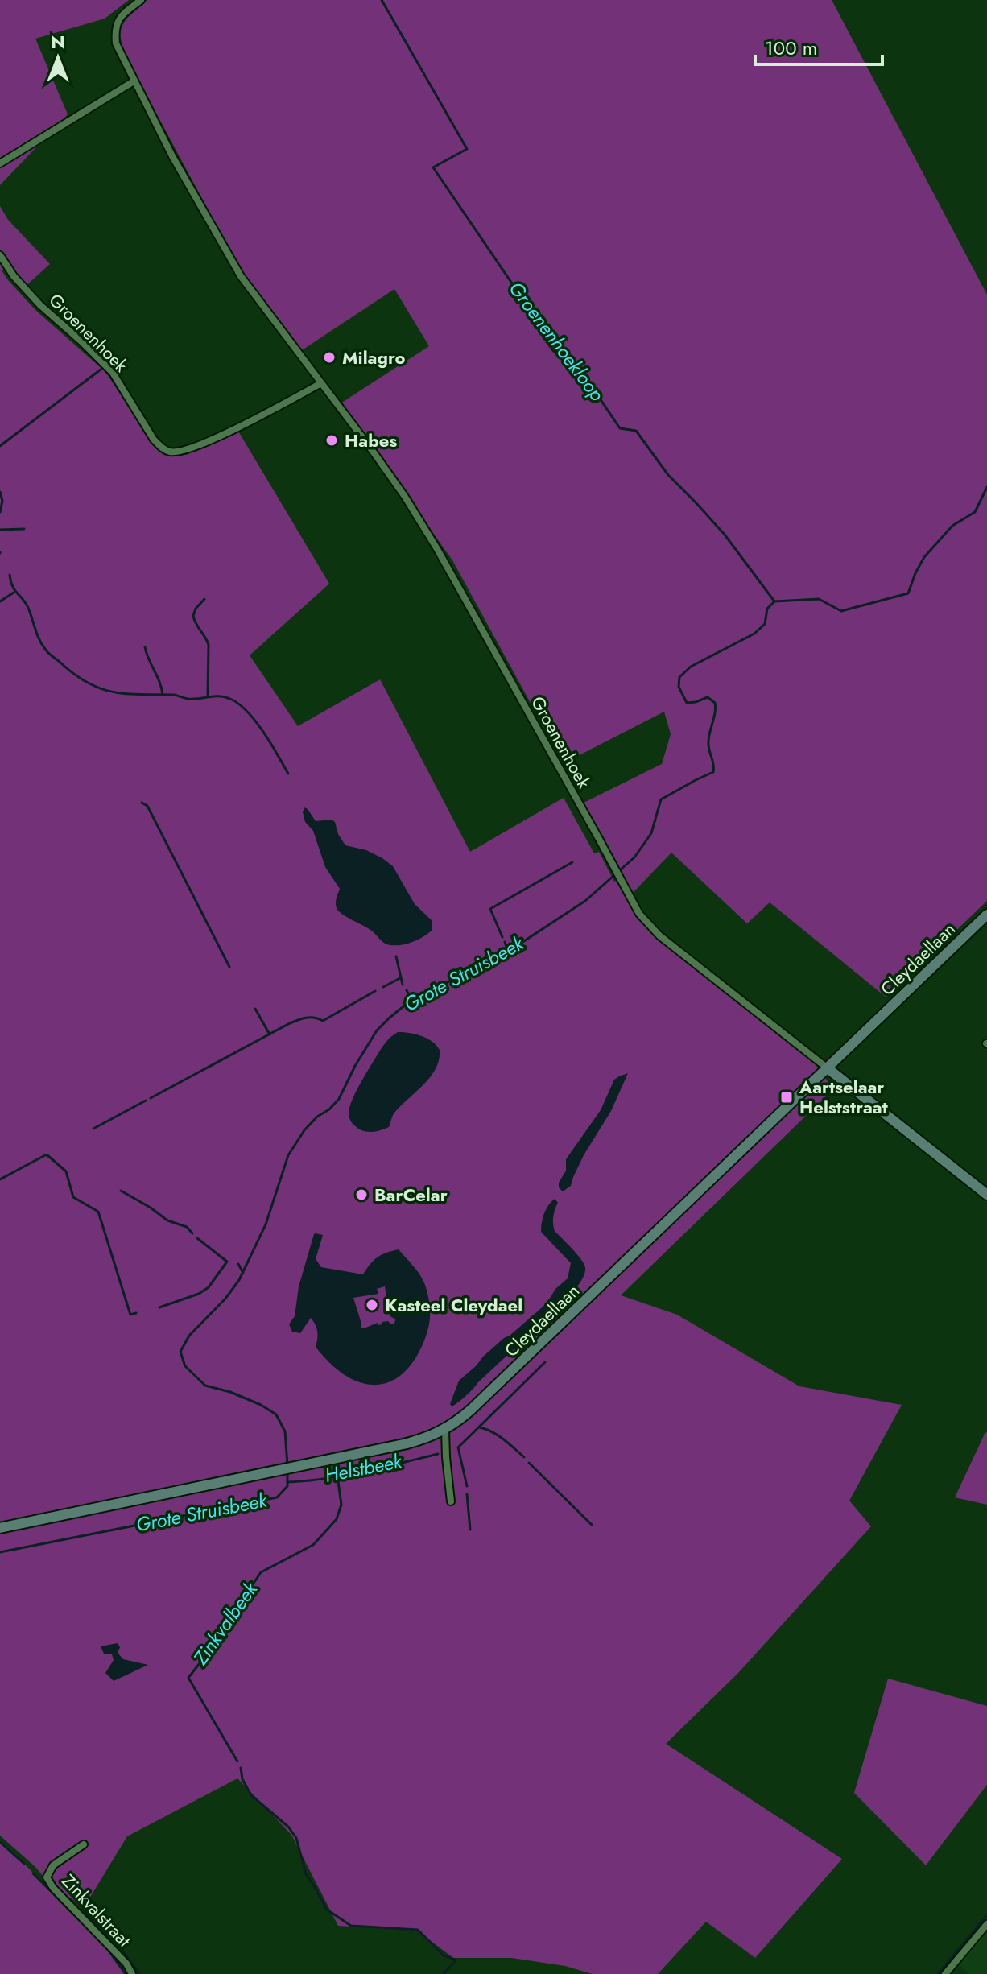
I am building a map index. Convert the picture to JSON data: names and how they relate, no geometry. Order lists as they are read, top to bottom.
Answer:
{
  "streets": {
    "street": ["Groenenhoek", "Cleydaellaan", "Zinkvalstraat"]
  },
  "crossings": [
    ["Groenenhoek", "Cleydaellaan"]
  ],
  "water": [
    "Groenenhoekloop",
    "Grote Struisbeek",
    "Helstbeek",
    "Zinkvalbeek"
  ],
  "places": {
    "other": [
      "Milagro",
      "Habes",
      "BarCelar",
      "Kasteel Cleydael"
    ],
    "transit": ["Aartselaar Helststraat"]
  },
  "scale_bar": "100 m",
  "north": "top"
}
